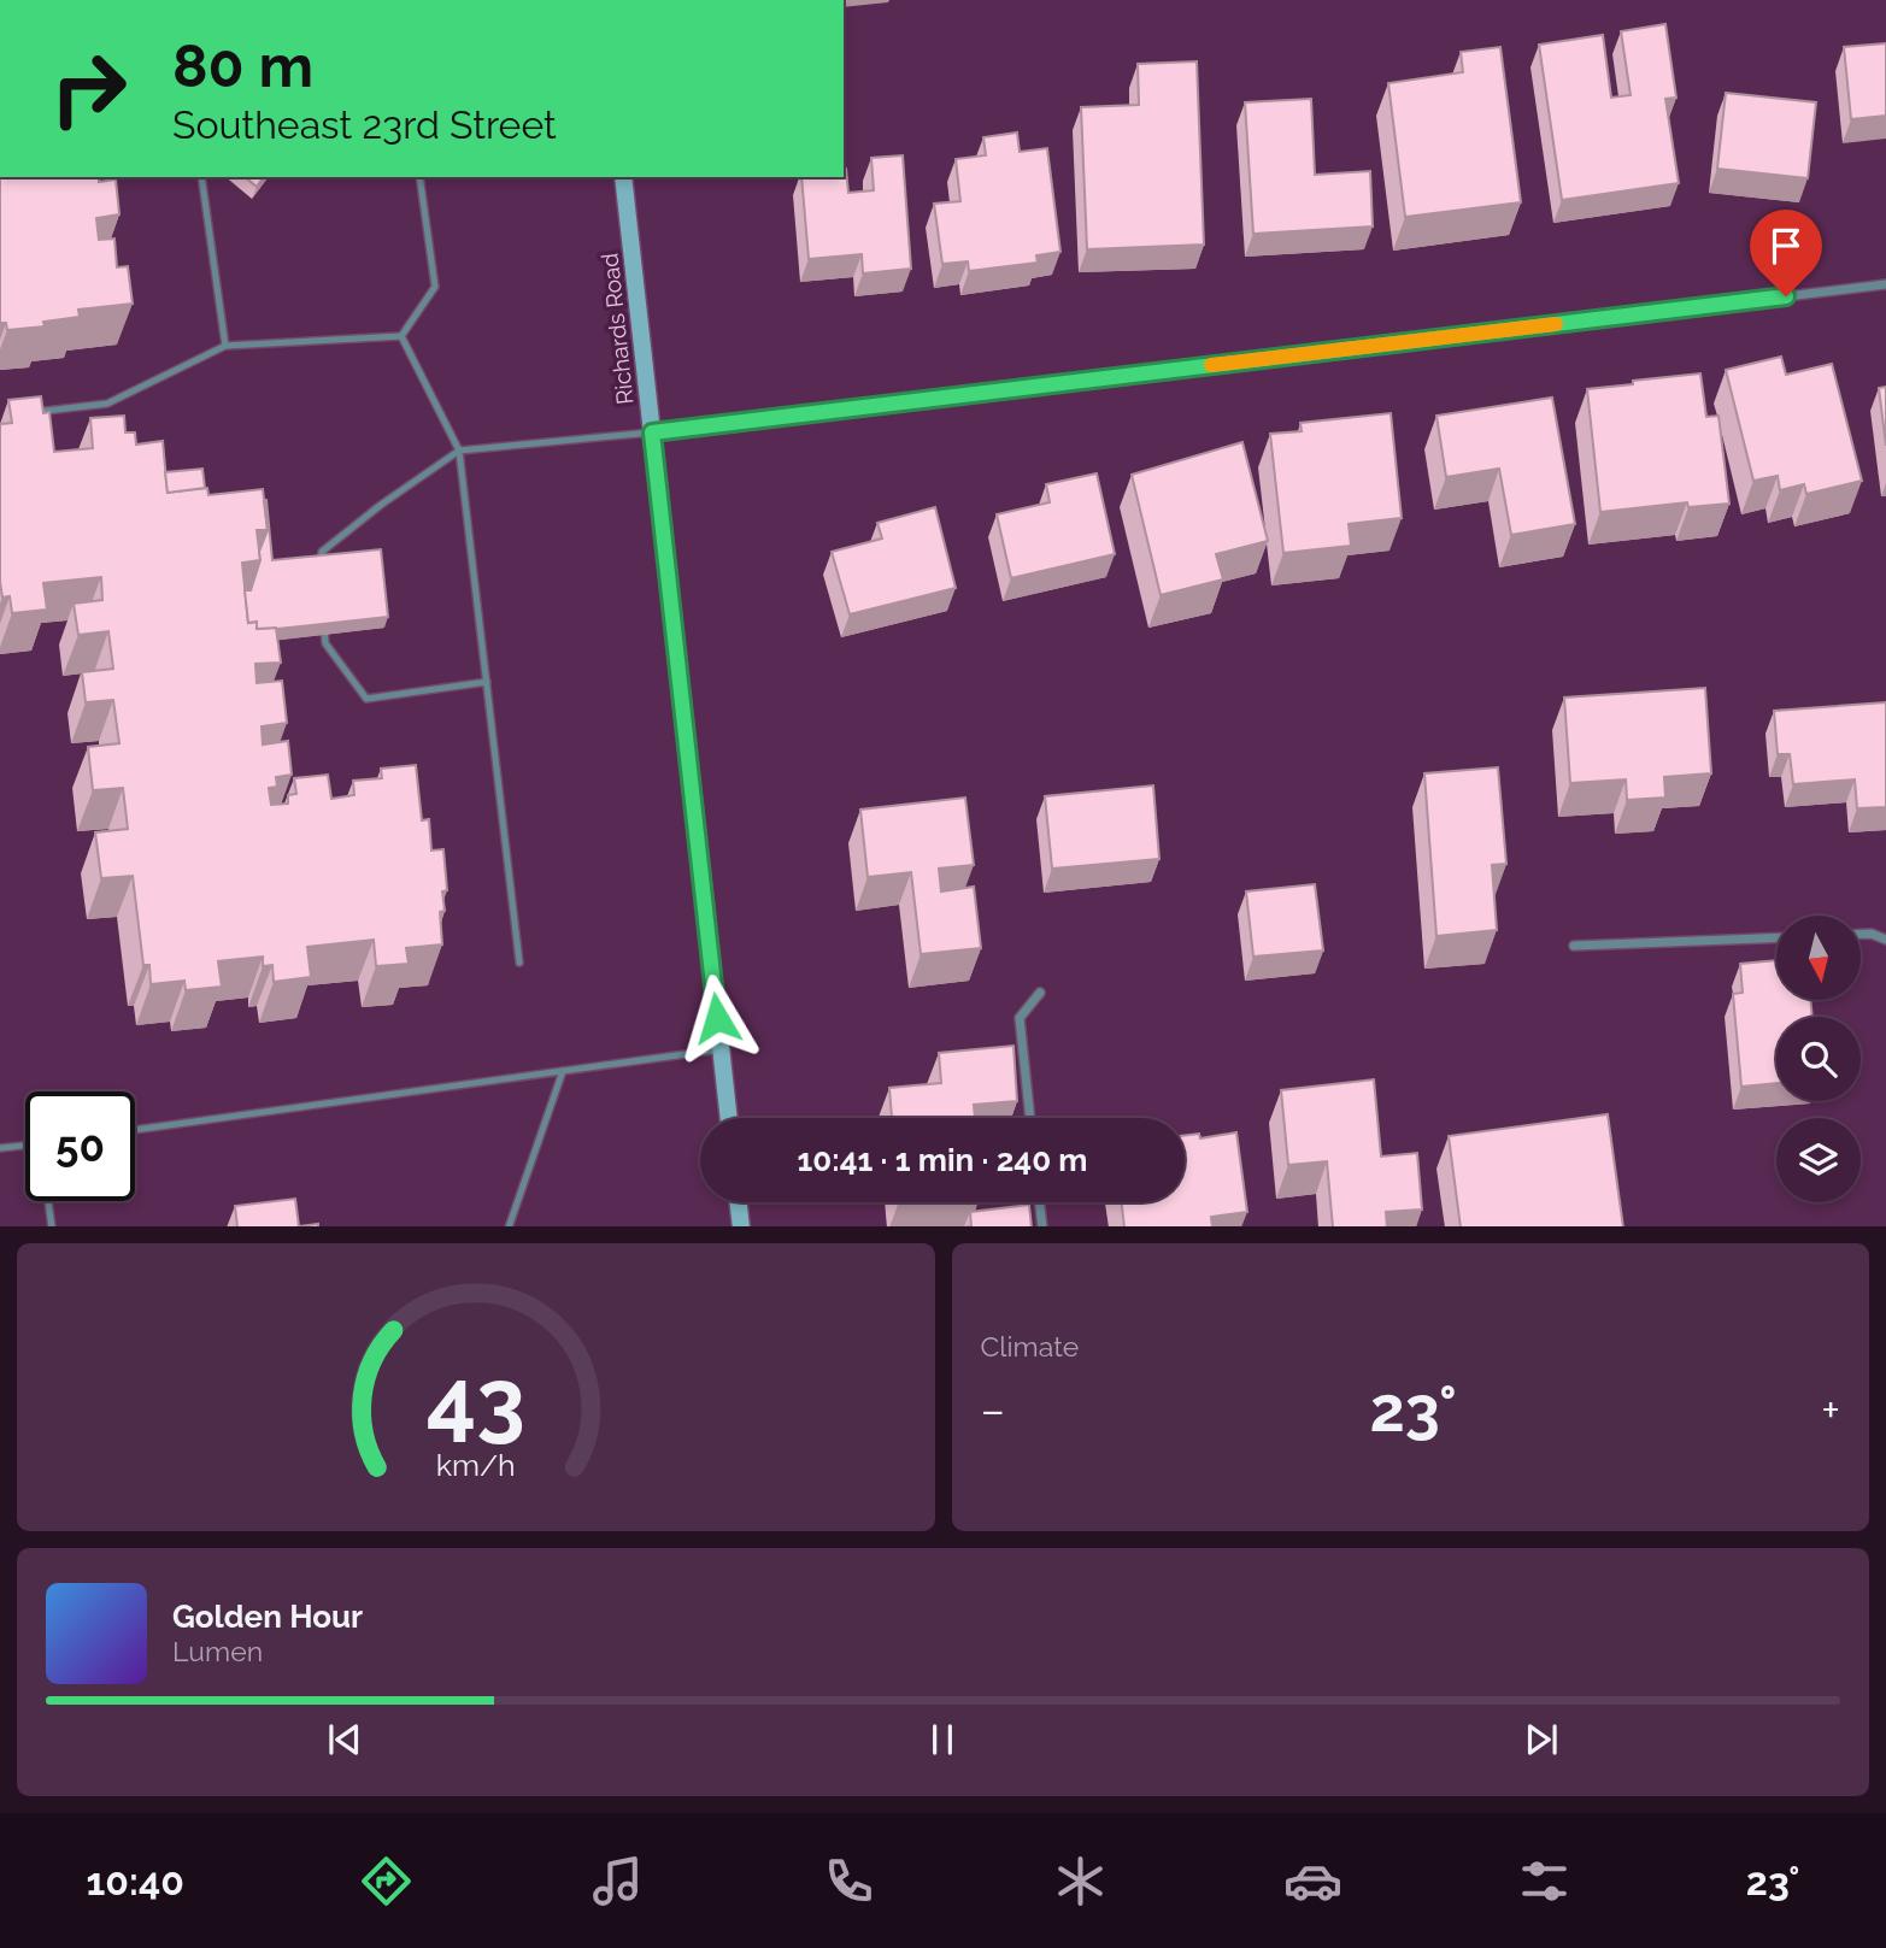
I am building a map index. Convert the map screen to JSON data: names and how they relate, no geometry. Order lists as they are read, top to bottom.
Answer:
{
  "streets": {
    "main road": ["Richards Road"]
  },
  "north": "bottom",
  "page": {
    "turn": ["80 m", "Southeast 23rd Street"],
    "limit": "50",
    "trip": "10:41 · 1 min · 240 m",
    "tile": "Climate",
    "heat": ["−", "23°", "+"],
    "song": ["Golden Hour", "Lumen"],
    "tabs": ["10:40", "23°"],
    "gauge": ["43", "km/h"]
  }
}
